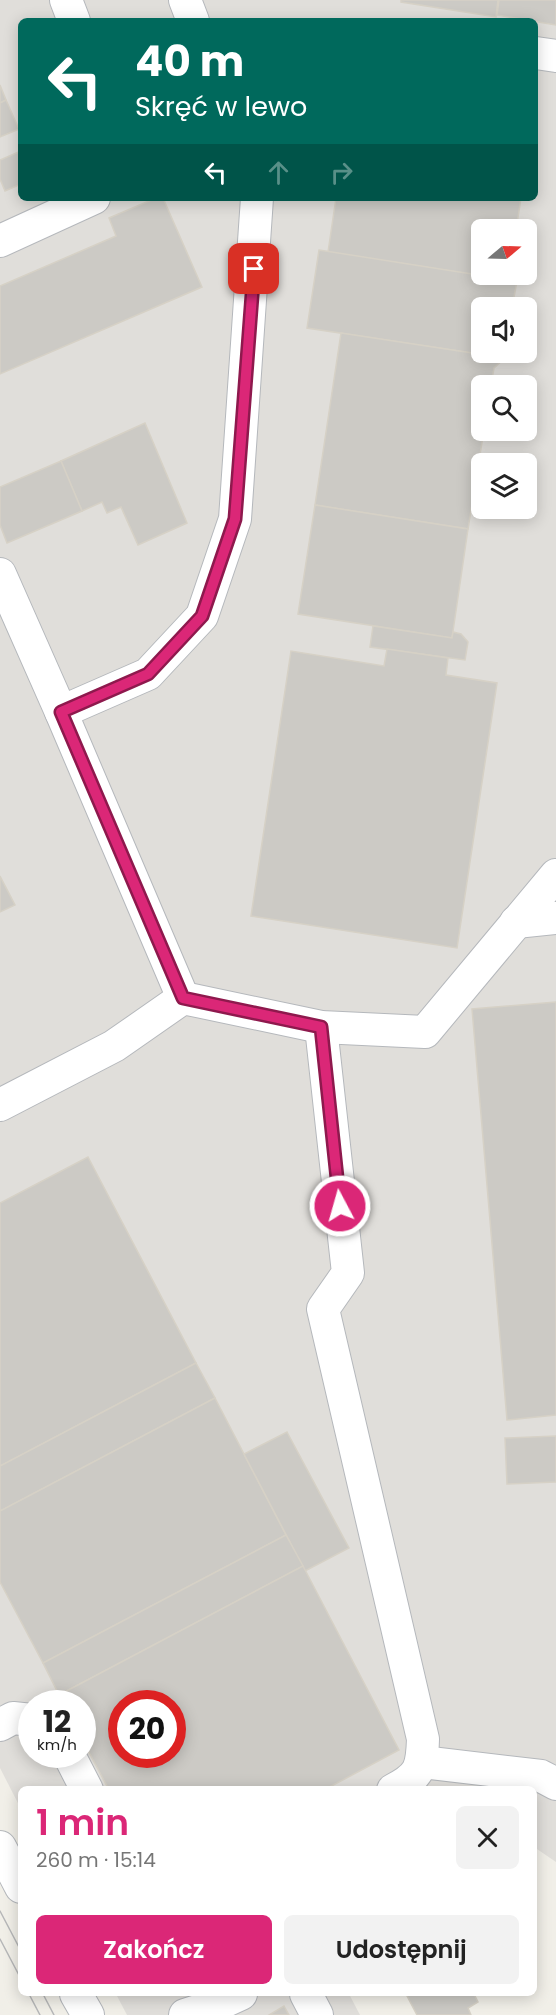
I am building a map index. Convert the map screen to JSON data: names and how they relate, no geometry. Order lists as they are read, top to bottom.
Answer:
{
  "north": "right",
  "page": {
    "turn": ["40 m", "Skręć w lewo"],
    "speed": "12 km/h",
    "limit": "20",
    "heading": ["1 min", "260 m · 15:14"],
    "buttons": ["Zakończ", "Udostępnij"]
  }
}
